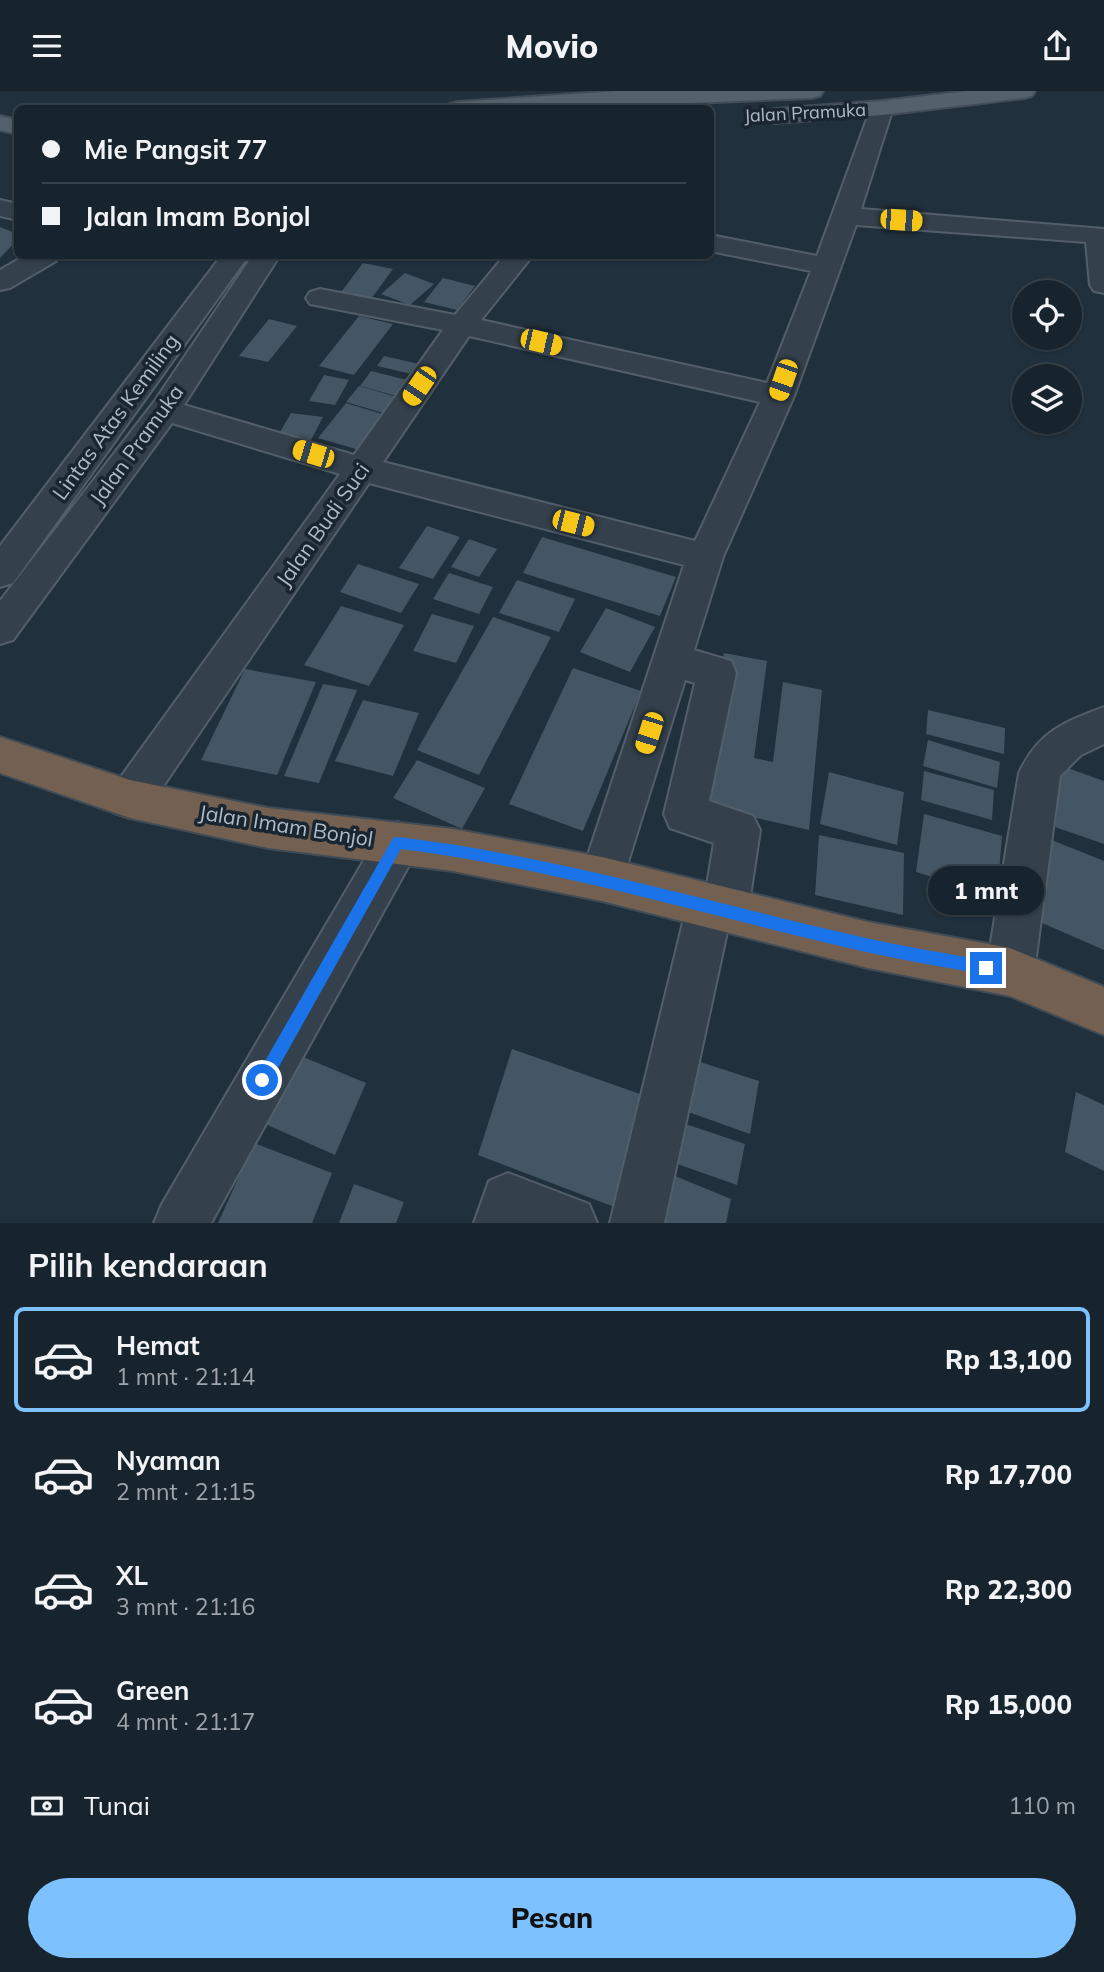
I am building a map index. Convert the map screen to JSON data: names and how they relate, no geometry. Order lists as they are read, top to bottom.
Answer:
{
  "streets": {
    "highway": ["Jalan Imam Bonjol"],
    "main road": ["Jalan Pramuka"],
    "street": ["Lintas Atas Kemiling", "Jalan Budi Suci"]
  },
  "crossings": [
    ["Jalan Budi Suci", "Jalan Imam Bonjol"]
  ],
  "page": {
    "header": "Movio",
    "banner": ["Mie Pangsit 77", "Jalan Imam Bonjol"],
    "bubble": "1 mnt",
    "heading": "Pilih kendaraan",
    "list": [
      {
        "name": "Hemat",
        "note": "1 mnt · 21:14",
        "value": "Rp 13,100"
      },
      {
        "name": "Nyaman",
        "note": "2 mnt · 21:15",
        "value": "Rp 17,700"
      },
      {
        "name": "XL",
        "note": "3 mnt · 21:16",
        "value": "Rp 22,300"
      },
      {
        "name": "Green",
        "note": "4 mnt · 21:17",
        "value": "Rp 15,000"
      }
    ],
    "pay": ["Tunai", "110 m"],
    "buttons": "Pesan"
  }
}
